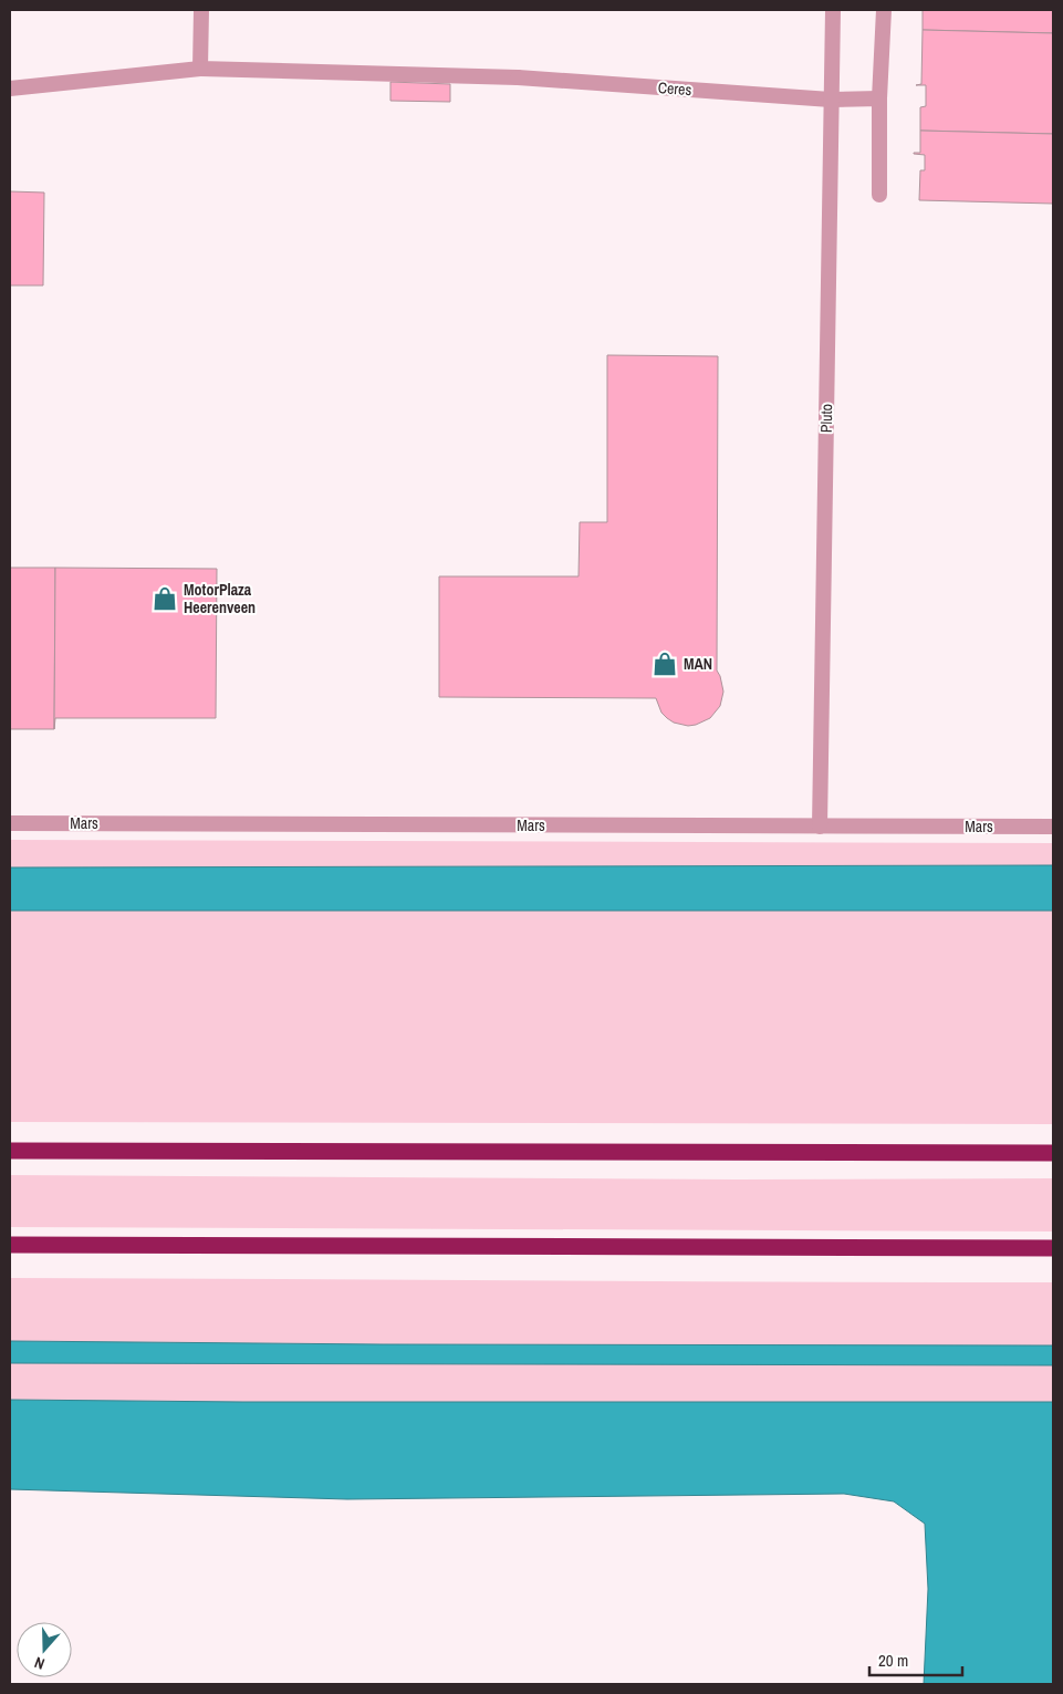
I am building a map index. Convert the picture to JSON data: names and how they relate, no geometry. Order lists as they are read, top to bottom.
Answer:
{
  "streets": {
    "street": ["Ceres", "Pluto", "Mars"]
  },
  "crossings": [
    ["Ceres", "Pluto"],
    ["Pluto", "Mars"]
  ],
  "places": {
    "shop": ["MotorPlaza Heerenveen", "MAN"]
  },
  "scale_bar": "20 m",
  "north": "bottom"
}
